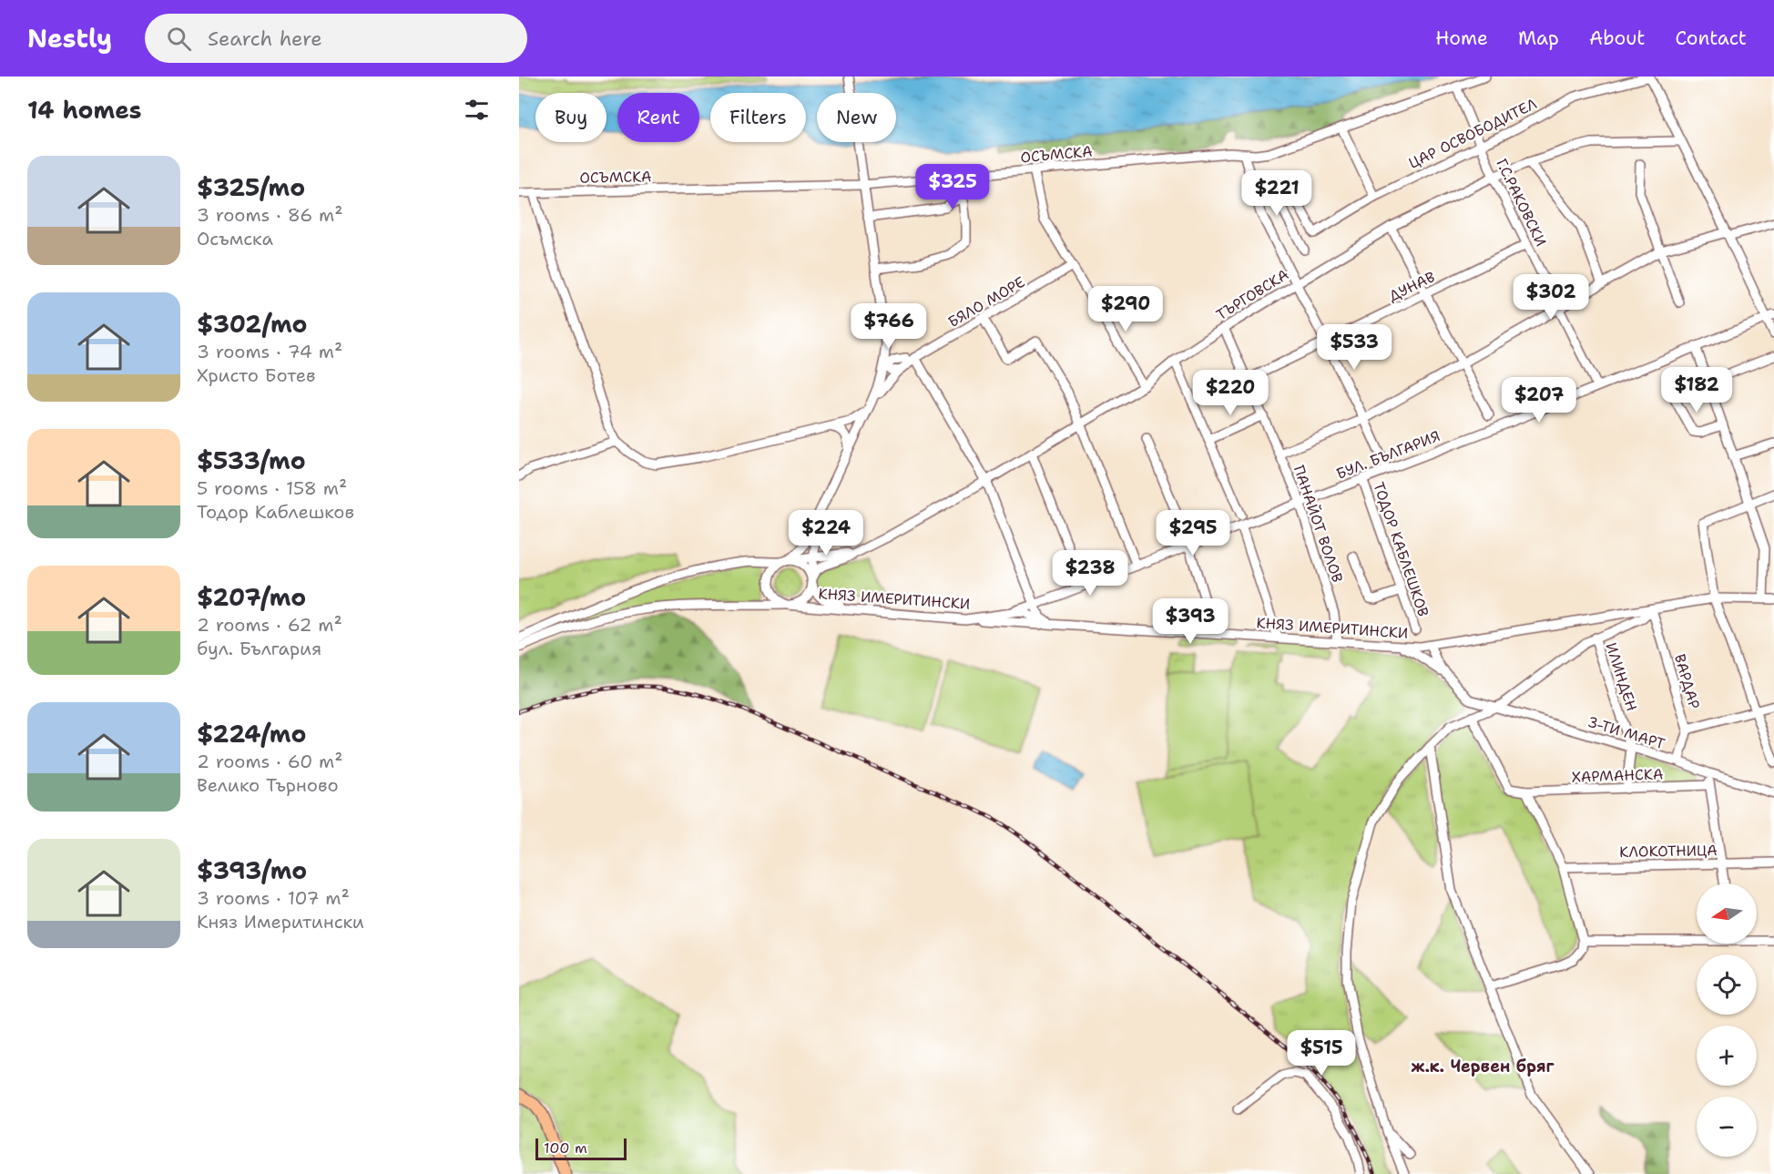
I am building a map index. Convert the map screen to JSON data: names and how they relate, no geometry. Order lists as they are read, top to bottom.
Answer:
{
  "streets": {
    "street": [
      "ЦАР ОСВОБОДИТЕЛ",
      "ОСЪМСКА",
      "Г.С.РАКОВСКИ",
      "ДУНАВ",
      "ТЪРГОВСКА",
      "БЯЛО МОРЕ",
      "БУЛ. БЪЛГАРИЯ",
      "ПАНАЙОТ ВОЛОВ",
      "ТОДОР КАБЛЕШКОВ",
      "КНЯЗ ИМЕРИТИНСКИ",
      "ИЛИНДЕН",
      "ВАРДАР",
      "3-ТИ МАРТ",
      "ХАРМАНСКА",
      "КЛОКОТНИЦА"
    ]
  },
  "crossings": [
    ["ЦАР ОСВОБОДИТЕЛ", "Г.С.РАКОВСКИ"],
    ["ОСЪМСКА", "Г.С.РАКОВСКИ"],
    ["ОСЪМСКА", "ТОДОР КАБЛЕШКОВ"],
    ["Г.С.РАКОВСКИ", "ДУНАВ"],
    ["Г.С.РАКОВСКИ", "ТЪРГОВСКА"],
    ["Г.С.РАКОВСКИ", "БУЛ. БЪЛГАРИЯ"],
    ["ДУНАВ", "ПАНАЙОТ ВОЛОВ"],
    ["ДУНАВ", "ТОДОР КАБЛЕШКОВ"],
    ["ТЪРГОВСКА", "ПАНАЙОТ ВОЛОВ"],
    ["ТЪРГОВСКА", "ТОДОР КАБЛЕШКОВ"],
    ["БУЛ. БЪЛГАРИЯ", "ПАНАЙОТ ВОЛОВ"],
    ["БУЛ. БЪЛГАРИЯ", "ТОДОР КАБЛЕШКОВ"],
    ["БУЛ. БЪЛГАРИЯ", "КНЯЗ ИМЕРИТИНСКИ"],
    ["ПАНАЙОТ ВОЛОВ", "КНЯЗ ИМЕРИТИНСКИ"],
    ["КНЯЗ ИМЕРИТИНСКИ", "ВАРДАР"],
    ["ИЛИНДЕН", "3-ТИ МАРТ"],
    ["ИЛИНДЕН", "ХАРМАНСКА"],
    ["ВАРДАР", "3-ТИ МАРТ"]
  ],
  "districts": ["ж.к. Червен бряг"],
  "scale_bar": "100 m",
  "north": "left",
  "page": {
    "header": "Nestly",
    "search": "Search here",
    "nav": [
      "Home",
      "Map",
      "About",
      "Contact"
    ],
    "heading": "14 homes",
    "chip": [
      "Buy",
      "Rent",
      "Filters",
      "New"
    ],
    "list": [
      {
        "name": "$325/mo",
        "note": "3 rooms · 86 m² · Осъмска"
      },
      {
        "name": "$302/mo",
        "note": "3 rooms · 74 m² · Христо Ботев"
      },
      {
        "name": "$533/mo",
        "note": "5 rooms · 158 m² · Тодор Каблешков"
      },
      {
        "name": "$207/mo",
        "note": "2 rooms · 62 m² · бул. България"
      },
      {
        "name": "$224/mo",
        "note": "2 rooms · 60 m² · Велико Търново"
      },
      {
        "name": "$393/mo",
        "note": "3 rooms · 107 m² · Княз Имеритински"
      }
    ],
    "price": [
      "$325",
      "$221",
      "$302",
      "$290",
      "$766",
      "$533",
      "$182",
      "$220",
      "$207",
      "$224",
      "$295",
      "$238",
      "$393",
      "$515"
    ],
    "map_buttons": ["+", "−"],
    "scale": "100 m"
  }
}
